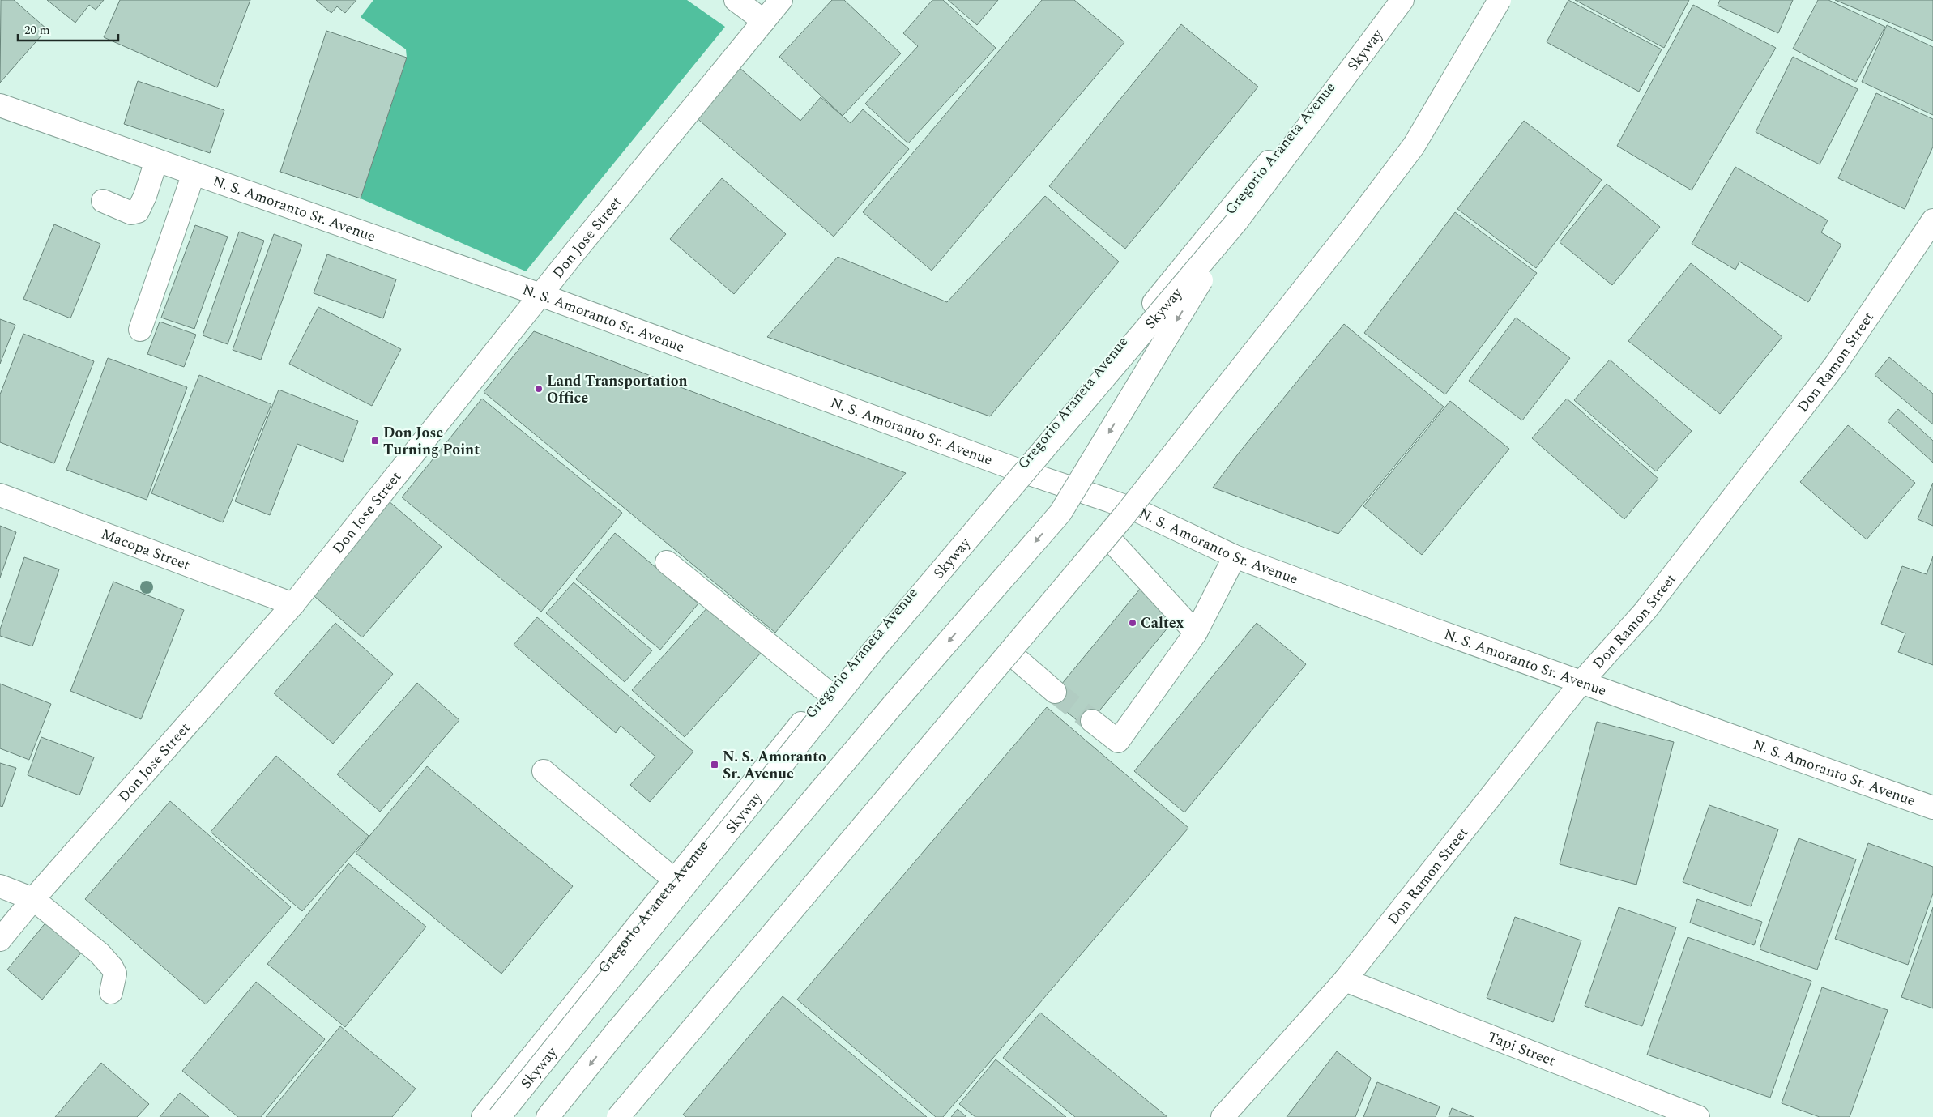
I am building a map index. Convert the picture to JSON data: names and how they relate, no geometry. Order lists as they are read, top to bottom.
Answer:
{
  "streets": {
    "main road": [
      "Skyway",
      "Gregorio Araneta Avenue",
      "N. S. Amoranto Sr. Avenue",
      "Don Jose Street",
      "Don Ramon Street",
      "Macopa Street",
      "Tapi Street"
    ]
  },
  "crossings": [
    ["Gregorio Araneta Avenue", "N. S. Amoranto Sr. Avenue"],
    ["N. S. Amoranto Sr. Avenue", "Don Jose Street"],
    ["N. S. Amoranto Sr. Avenue", "Don Ramon Street"],
    ["Don Jose Street", "Macopa Street"],
    ["Don Ramon Street", "Tapi Street"]
  ],
  "places": {
    "other": ["Land Transportation Office", "Caltex"],
    "transit": ["Don Jose Turning Point", "N. S. Amoranto Sr. Avenue"]
  },
  "scale_bar": "20 m"
}
